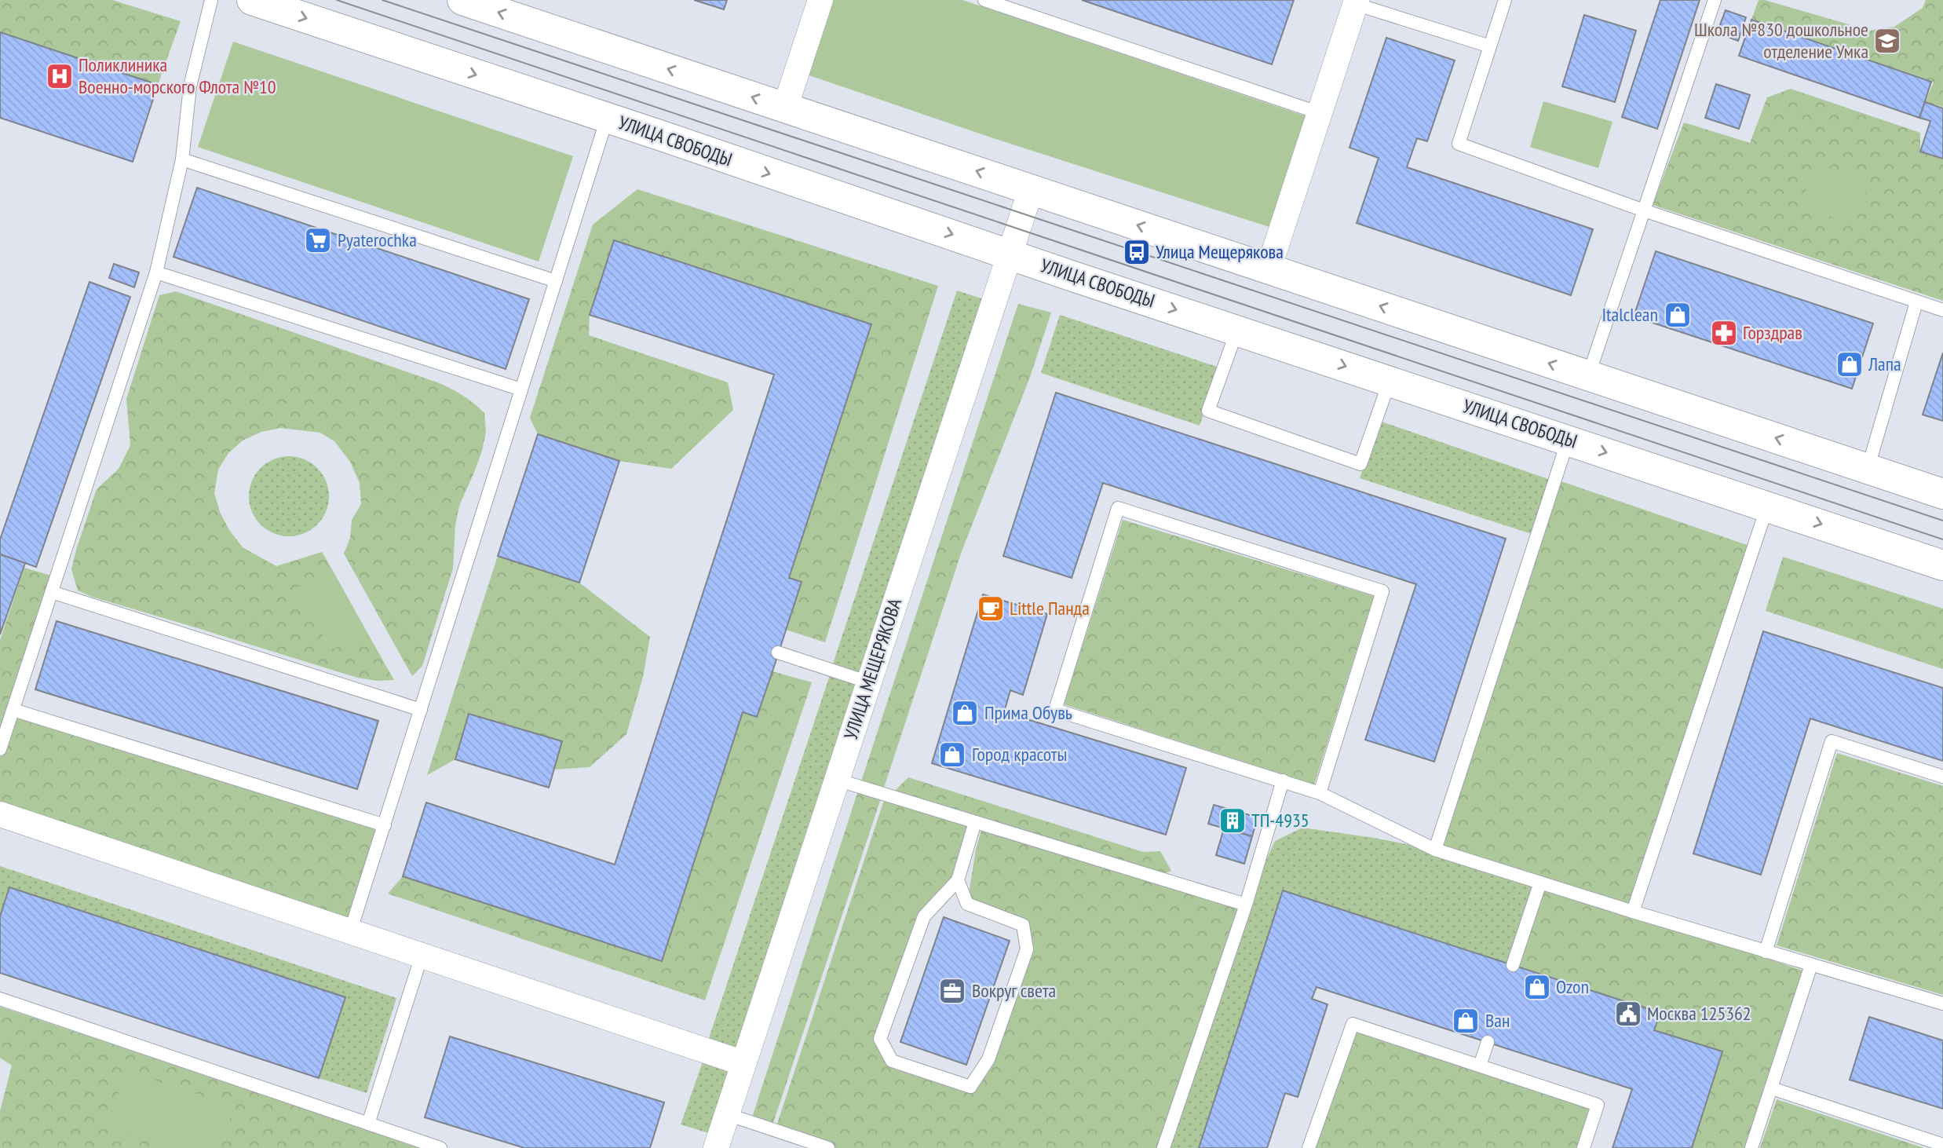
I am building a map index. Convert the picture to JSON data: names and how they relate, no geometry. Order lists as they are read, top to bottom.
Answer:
{
  "streets": {
    "main road": ["УЛИЦА СВОБОДЫ"],
    "street": ["УЛИЦА МЕЩЕРЯКОВА"]
  },
  "crossings": [
    ["УЛИЦА СВОБОДЫ", "УЛИЦА МЕЩЕРЯКОВА"]
  ],
  "places": {
    "school or university": ["Школа №830 дошкольное отделение Умка"],
    "hospital": ["Поликлиника Военно-морского Флота №10"],
    "supermarket": ["Pyaterochka"],
    "bus stop": ["Улица Мещерякова"],
    "shop": [
      "Italclean",
      "Лапа",
      "Прима Обувь",
      "Город красоты",
      "Ozon",
      "Ван"
    ],
    "pharmacy": ["Горздрав"],
    "cafe": ["Little Панда"],
    "building": ["ТП-4935"],
    "office": ["Вокруг света"],
    "public building": ["Москва 125362"]
  }
}
